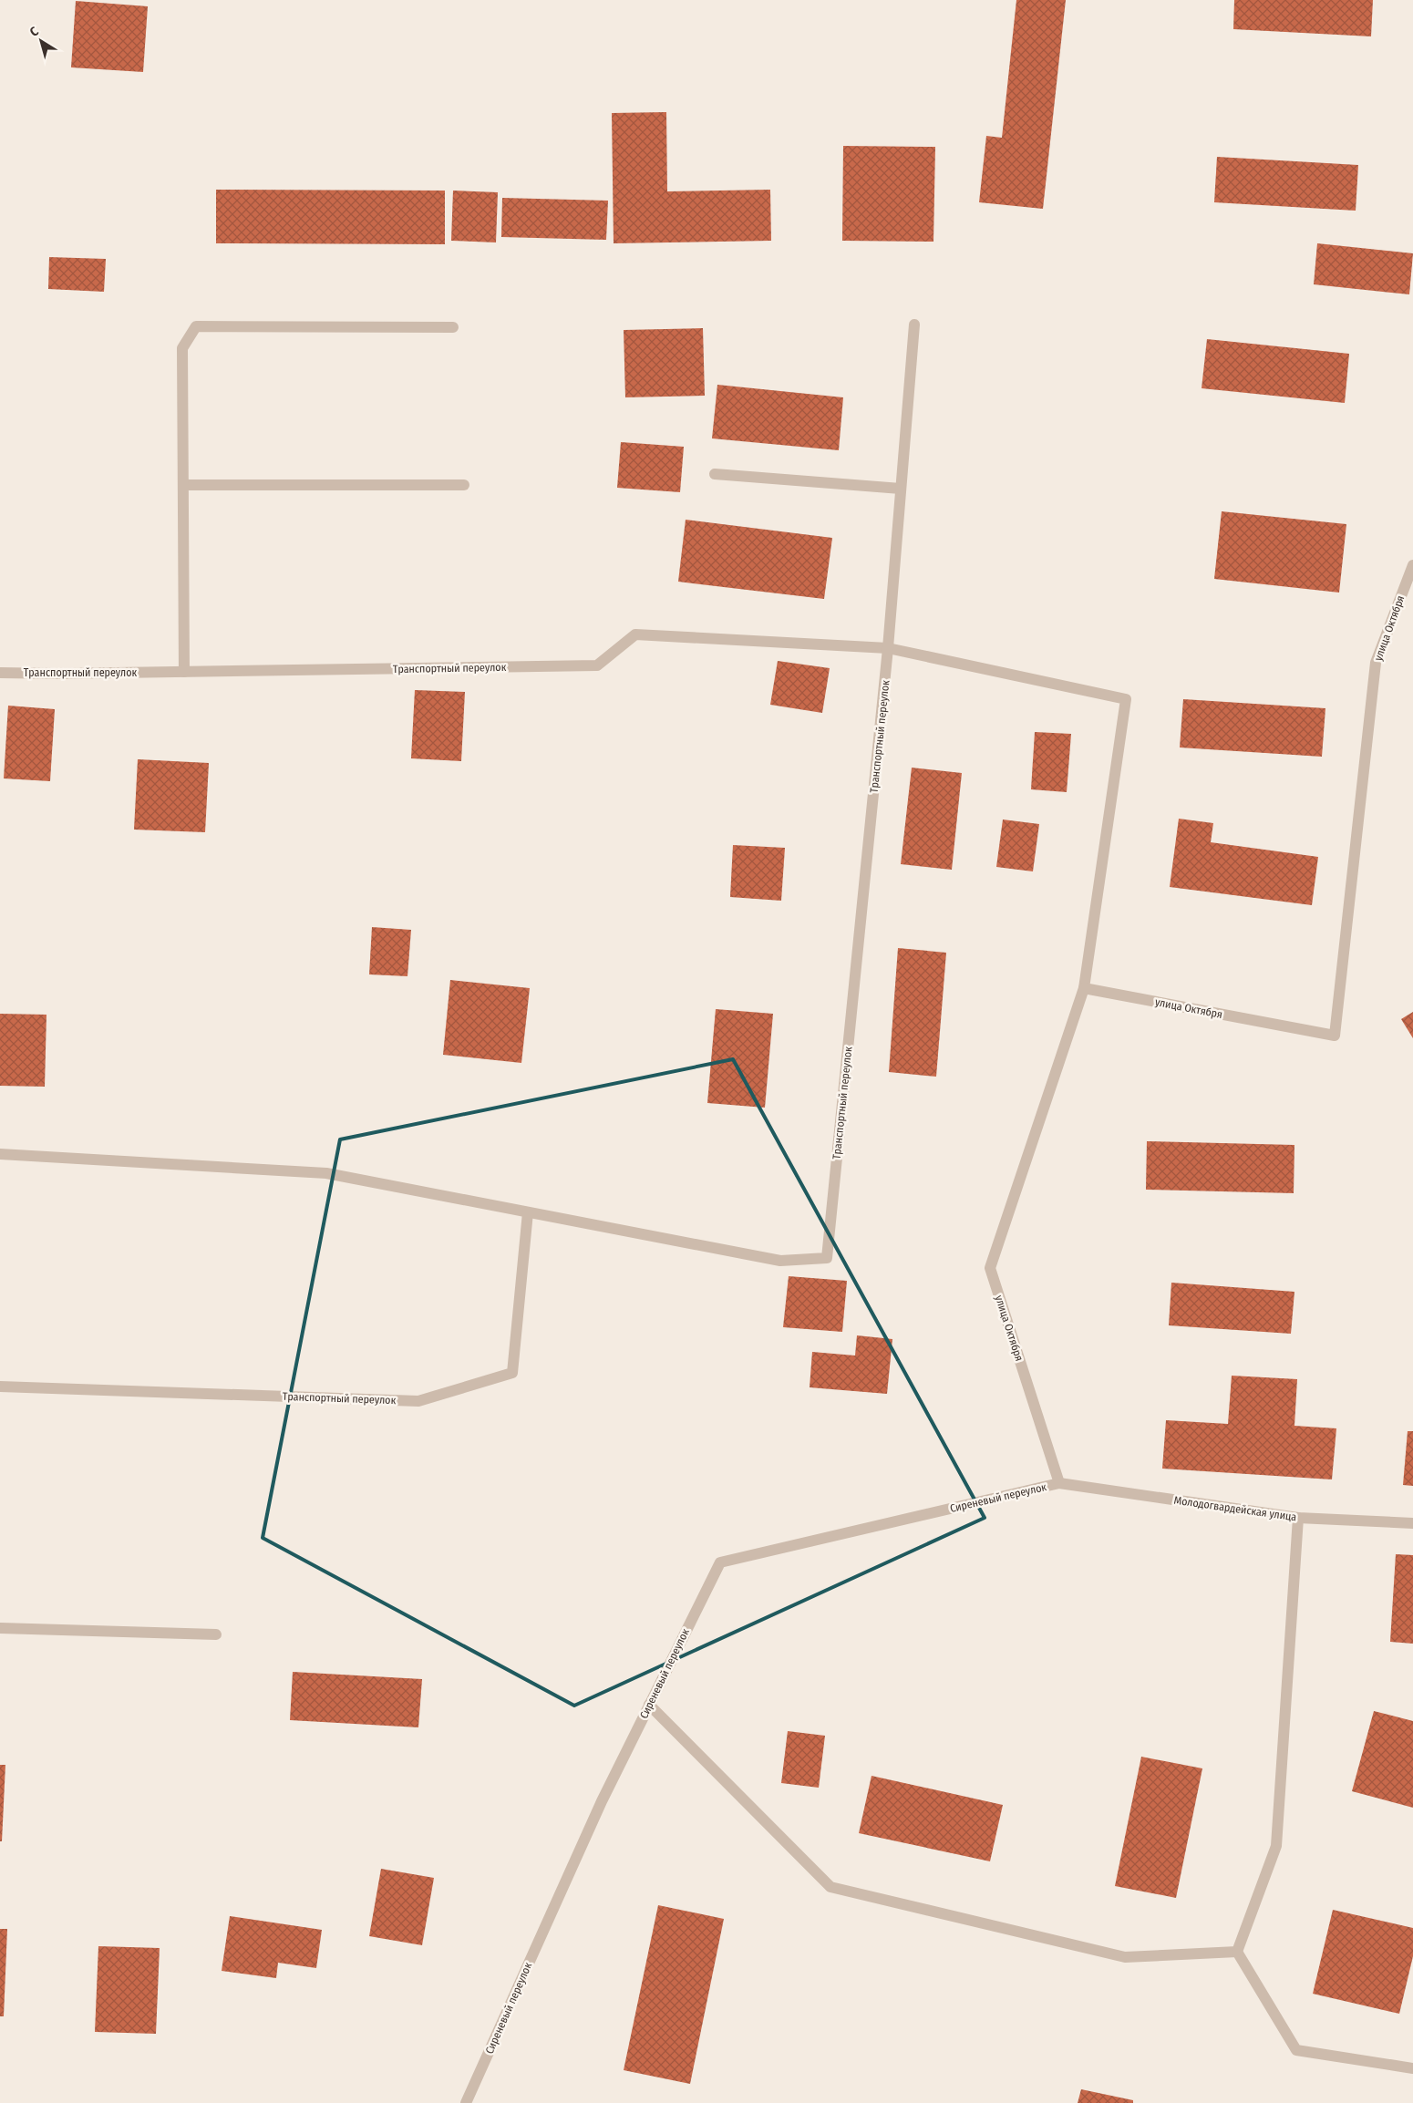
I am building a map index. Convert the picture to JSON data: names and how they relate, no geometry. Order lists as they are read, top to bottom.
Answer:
{
  "streets": {
    "street": [
      "улица Октября",
      "Транспортный переулок",
      "Сиреневый переулок",
      "Молодогвардейская улица"
    ]
  },
  "crossings": [
    ["улица Октября", "Транспортный переулок"],
    ["улица Октября", "Сиреневый переулок"],
    ["улица Октября", "Молодогвардейская улица"],
    ["Сиреневый переулок", "Молодогвардейская улица"]
  ],
  "north": "top left"
}
